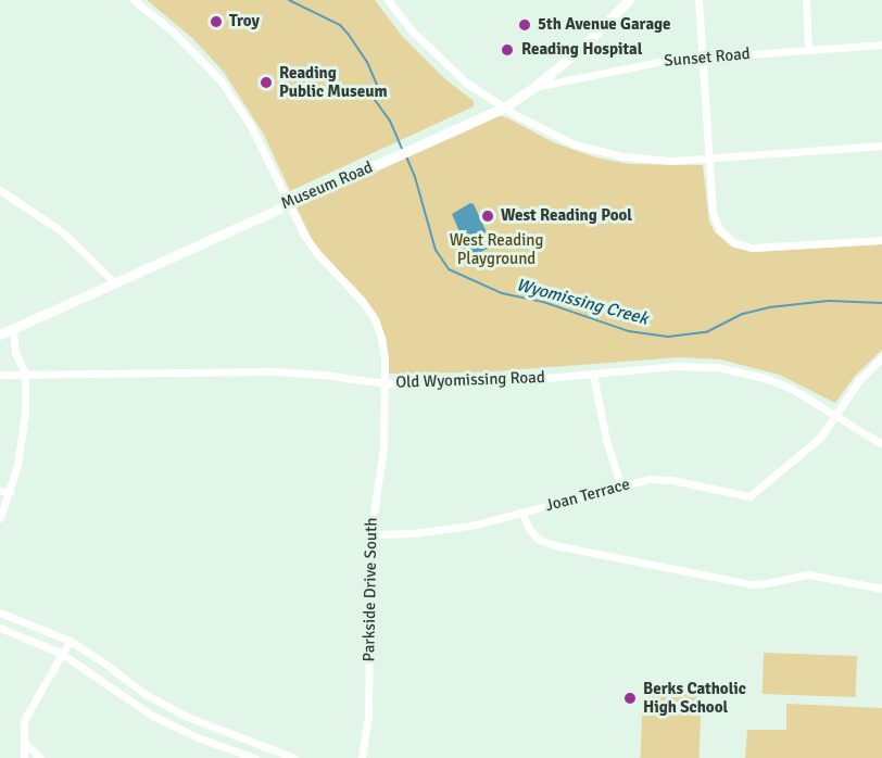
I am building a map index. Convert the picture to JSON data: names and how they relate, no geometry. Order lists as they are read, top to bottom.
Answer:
{
  "streets": {
    "main road": ["Museum Road"],
    "street": [
      "Sunset Road",
      "Old Wyomissing Road",
      "Joan Terrace",
      "Parkside Drive South"
    ]
  },
  "crossings": [
    ["Sunset Road", "Museum Road"],
    ["Museum Road", "Parkside Drive South"],
    ["Old Wyomissing Road", "Joan Terrace"],
    ["Old Wyomissing Road", "Parkside Drive South"],
    ["Joan Terrace", "Parkside Drive South"]
  ],
  "water": ["Wyomissing Creek"],
  "parks": ["West Reading Playground"],
  "places": [
    "Troy",
    "5th Avenue Garage",
    "Reading Hospital",
    "Reading Public Museum",
    "West Reading Pool",
    "Berks Catholic High School"
  ]
}
